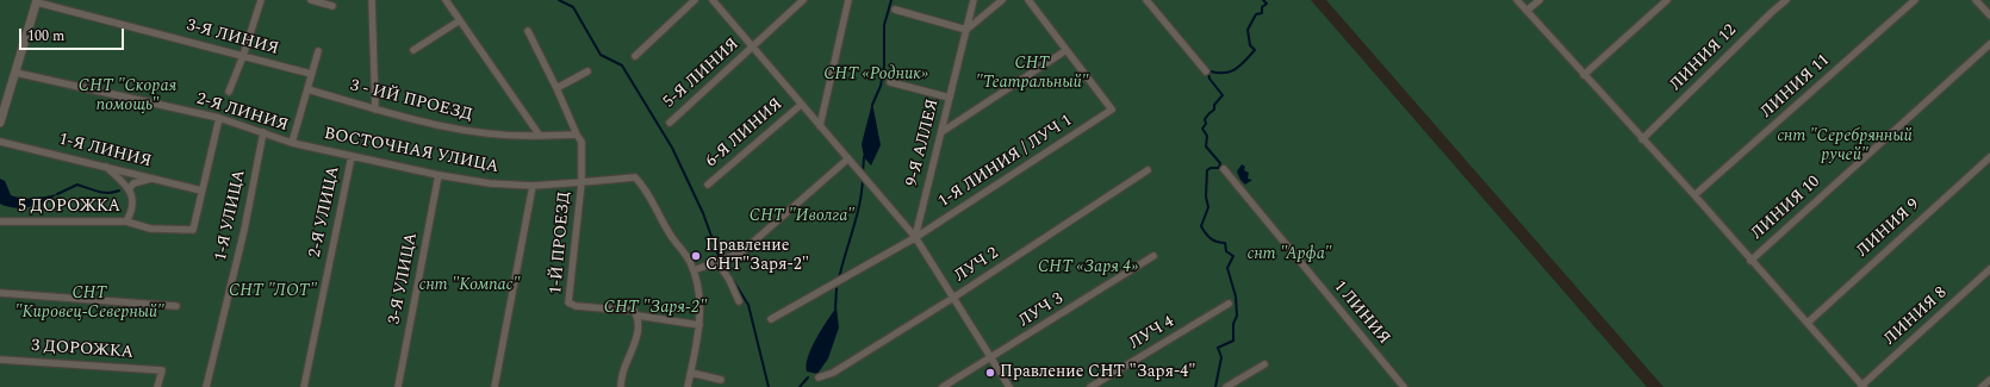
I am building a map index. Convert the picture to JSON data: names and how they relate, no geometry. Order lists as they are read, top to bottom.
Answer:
{
  "streets": {
    "street": [
      "3-Я ЛИНИЯ",
      "ЛИНИЯ 12",
      "5-Я ЛИНИЯ",
      "ЛИНИЯ 11",
      "3 - ИЙ ПРОЕЗД",
      "2-Я ЛИНИЯ",
      "6-Я ЛИНИЯ",
      "9-Я АЛЛЕЯ",
      "1-Я ЛИНИЯ",
      "ВОСТОЧНАЯ УЛИЦА",
      "1-Я ЛИНИЯ / ЛУЧ 1",
      "5 ДОРОЖКА",
      "ЛИНИЯ 10",
      "2-Я УЛИЦА",
      "1-Я УЛИЦА",
      "ЛИНИЯ 9",
      "1-Й ПРОЕЗД",
      "ЛУЧ 2",
      "3-Я УЛИЦА",
      "ЛУЧ 3",
      "1 ЛИНИЯ",
      "ЛИНИЯ 8",
      "ЛУЧ 4",
      "3 ДОРОЖКА"
    ]
  },
  "crossings": [
    ["2-Я ЛИНИЯ", "ВОСТОЧНАЯ УЛИЦА"],
    ["2-Я ЛИНИЯ", "1-Я УЛИЦА"],
    ["9-Я АЛЛЕЯ", "1-Я ЛИНИЯ / ЛУЧ 1"],
    ["1-Я ЛИНИЯ", "5 ДОРОЖКА"],
    ["ВОСТОЧНАЯ УЛИЦА", "2-Я УЛИЦА"],
    ["ВОСТОЧНАЯ УЛИЦА", "1-Й ПРОЕЗД"],
    ["ВОСТОЧНАЯ УЛИЦА", "3-Я УЛИЦА"]
  ],
  "parks": [
    "СНТ \"Театральный\"",
    "СНТ «Родник»",
    "СНТ \"Скорая помощь\"",
    "снт \"Серебрянный ручей\"",
    "СНТ \"Иволга\"",
    "снт \"Арфа\"",
    "СНТ «Заря 4»",
    "снт \"Компас\"",
    "СНТ \"ЛОТ\"",
    "СНТ \"Кировец-Северный\"",
    "СНТ \"Заря-2\""
  ],
  "places": ["Правление СНТ\"Заря-2\"", "Правление СНТ \"Заря-4\""],
  "scale_bar": "100 m"
}
